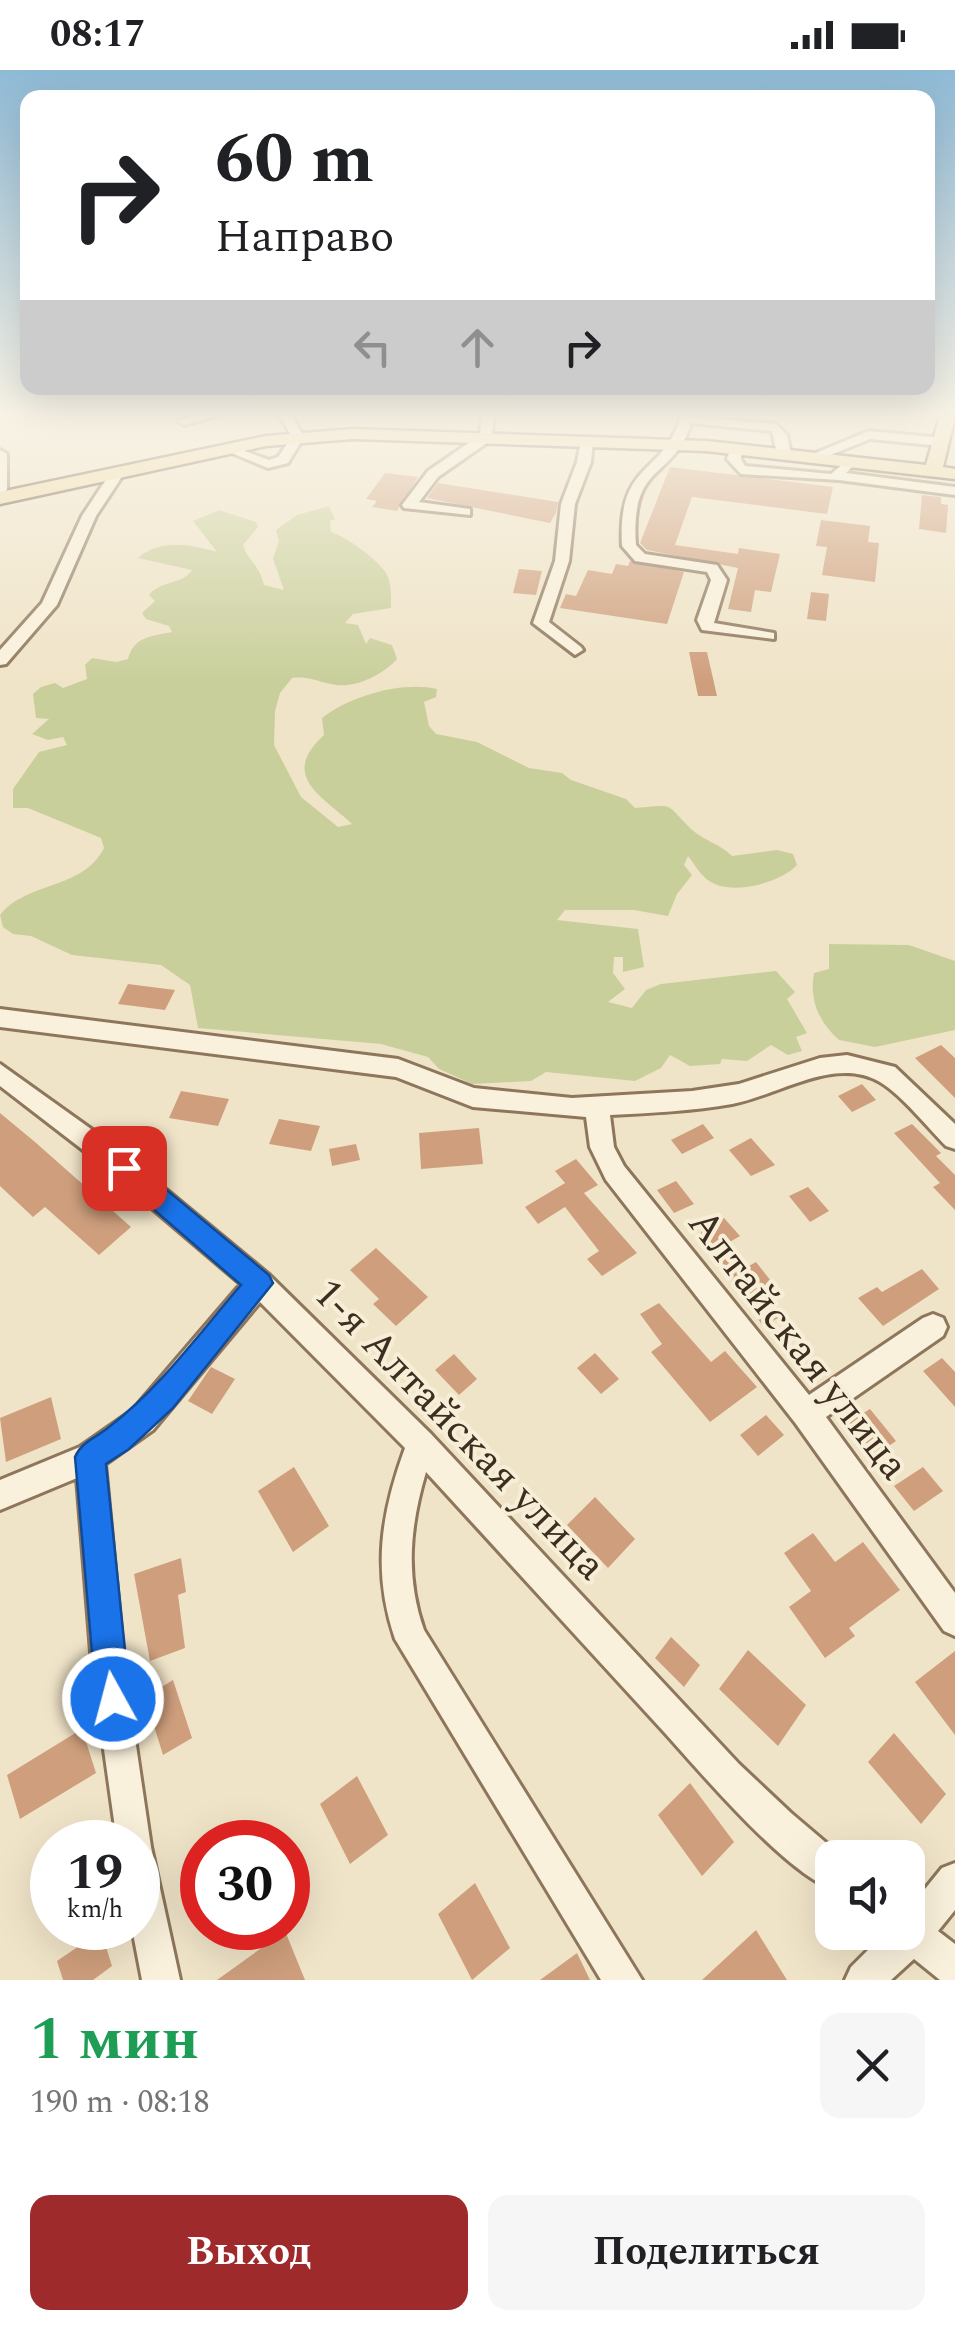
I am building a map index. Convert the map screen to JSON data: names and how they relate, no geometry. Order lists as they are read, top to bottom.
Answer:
{
  "streets": {
    "street": ["Алтайская улица", "1-я Алтайская улица"]
  },
  "page": {
    "status": "08:17",
    "turn": ["60 m", "Направо"],
    "speed": "19 km/h",
    "limit": "30",
    "heading": ["1 мин", "190 m · 08:18"],
    "buttons": ["Выход", "Поделиться"]
  }
}
